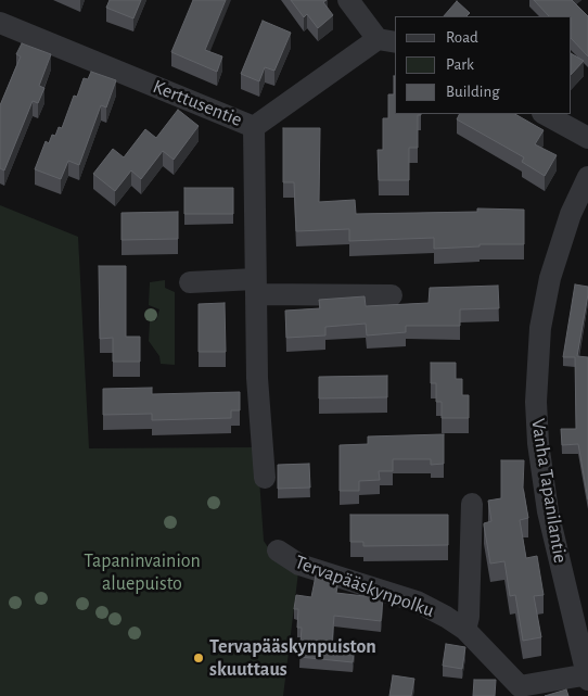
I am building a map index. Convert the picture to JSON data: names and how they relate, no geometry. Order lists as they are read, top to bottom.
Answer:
{
  "streets": {
    "street": ["Kerttusentie", "Vanha Tapanilantie", "Tervapääskynpolku"]
  },
  "crossings": [
    ["Vanha Tapanilantie", "Tervapääskynpolku"]
  ],
  "parks": ["Tapaninvainion aluepuisto"],
  "places": ["Tervapääskynpuiston skuuttaus"],
  "legend": ["Road", "Park", "Building"]
}
